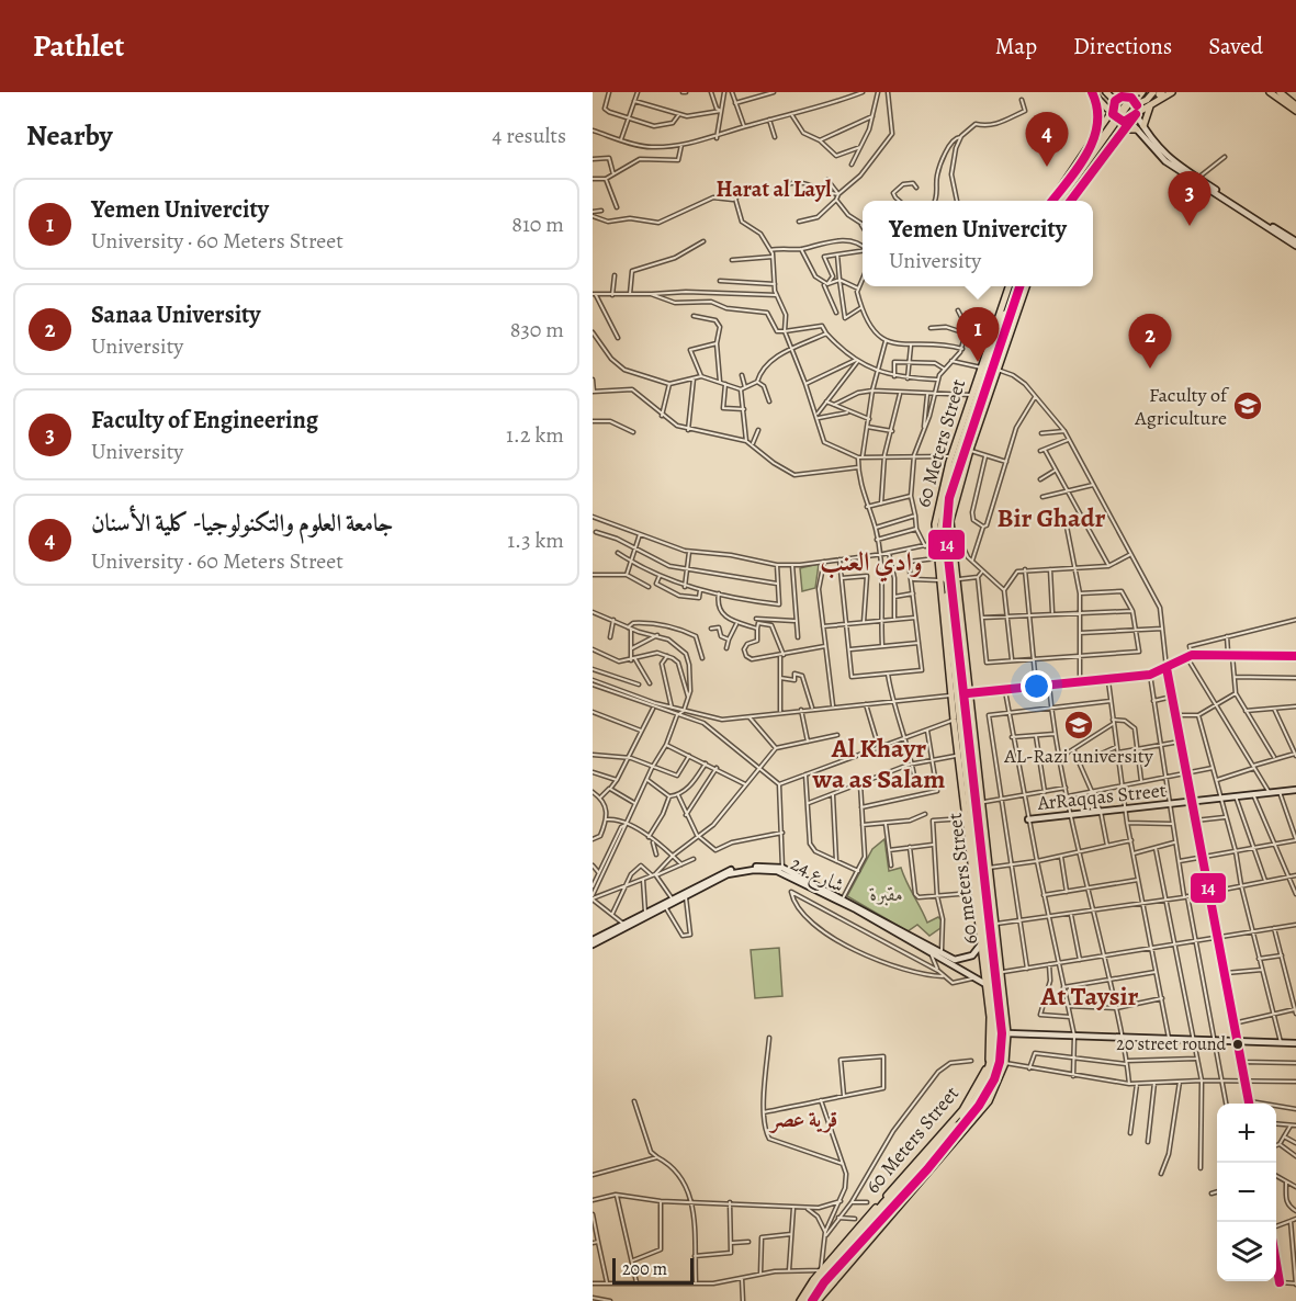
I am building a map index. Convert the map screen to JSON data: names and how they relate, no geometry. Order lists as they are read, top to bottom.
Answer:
{
  "streets": {
    "highway": ["60 meters Street"],
    "main road": ["60 Meters Street"],
    "street": ["ArRaqqas Street", "شارع 24"]
  },
  "crossings": [
    ["60 Meters Street", "شارع 24"],
    ["60 Meters Street", "60 meters Street"],
    ["شارع 24", "60 meters Street"]
  ],
  "districts": [
    "Harat al Layl",
    "Bir Ghadr",
    "وادي العنب",
    "Al Khayr wa as Salam",
    "At Taysir",
    "قرية عصر"
  ],
  "parks": ["مقبرة"],
  "places": {
    "school or university": ["Faculty of Agriculture", "AL-Razi university"],
    "other": ["20 street round"]
  },
  "lines": ["transit line 14"],
  "scale_bar": "200 m",
  "page": {
    "header": "Pathlet",
    "nav": ["Map", "Directions", "Saved"],
    "heading": ["Nearby", "4 results"],
    "pins": [
      "4",
      "3",
      "1",
      "2"
    ],
    "list": [
      {
        "mark": "1",
        "name": "Yemen Univercity",
        "note": "University · 60 Meters Street",
        "value": "810 m"
      },
      {
        "mark": "2",
        "name": "Sanaa University",
        "note": "University",
        "value": "830 m"
      },
      {
        "mark": "3",
        "name": "Faculty of Engineering",
        "note": "University",
        "value": "1.2 km"
      },
      {
        "mark": "4",
        "name": "جامعة العلوم والتكنولوجيا- كلية الأسنان",
        "note": "University · 60 Meters Street",
        "value": "1.3 km"
      }
    ],
    "popup": ["Yemen Univercity", "University"],
    "map_buttons": ["+", "−"],
    "scale": "200 m"
  }
}
